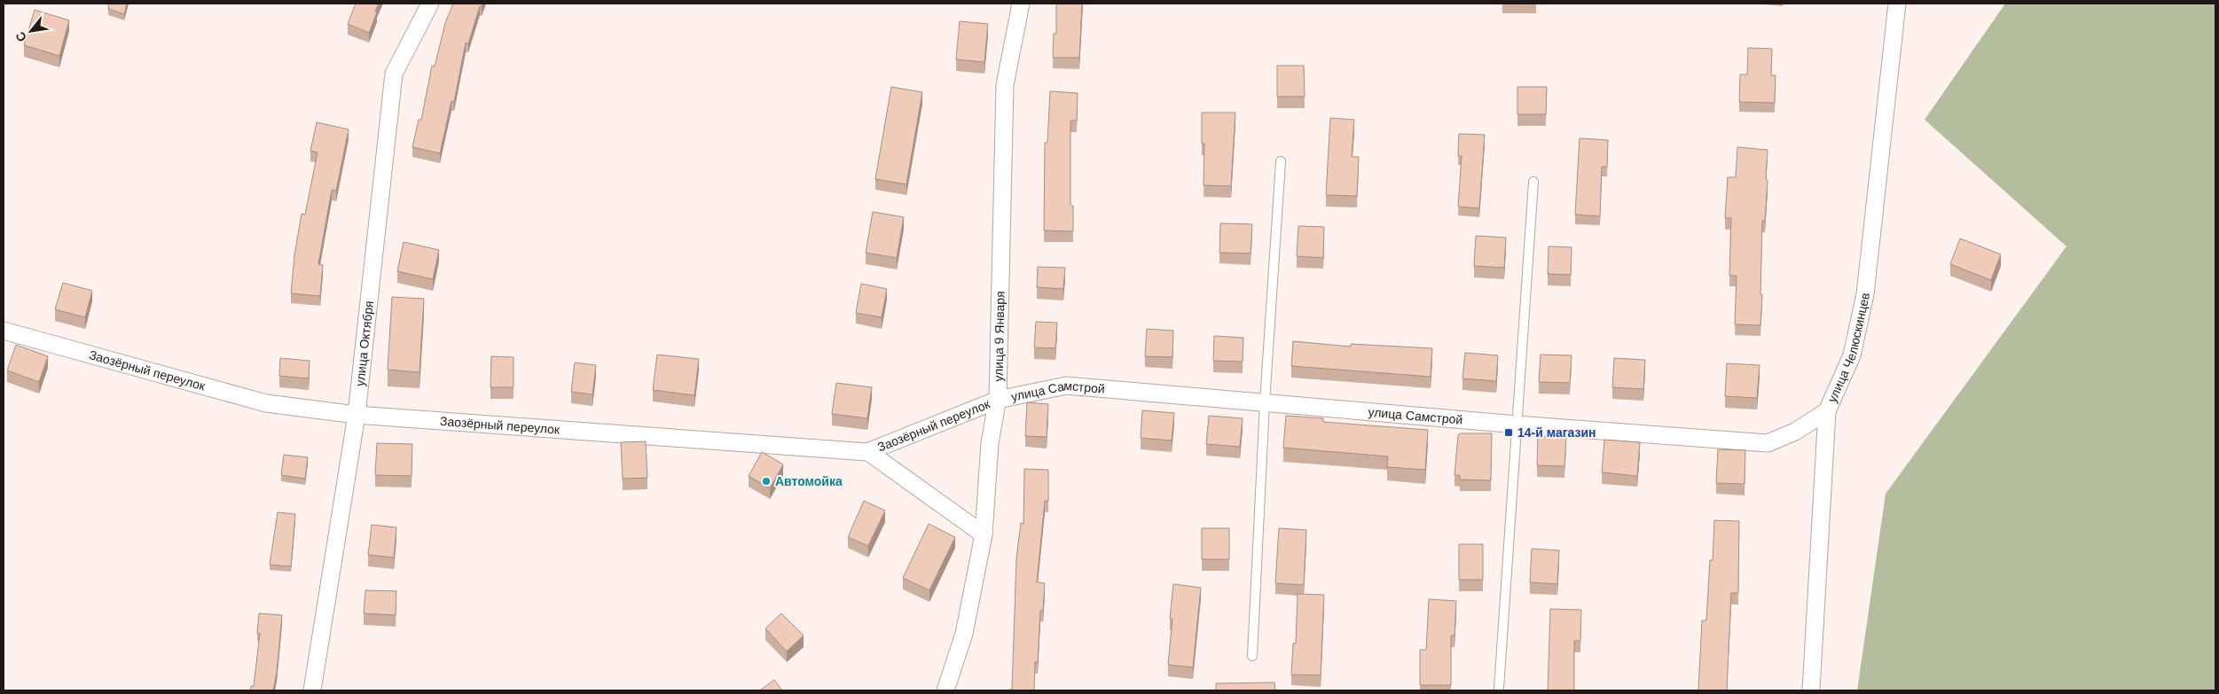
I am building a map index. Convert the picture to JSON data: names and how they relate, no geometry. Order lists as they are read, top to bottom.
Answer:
{
  "streets": {
    "street": [
      "улица 9 Января",
      "улица Октября",
      "улица Челюскинцев",
      "Заозёрный переулок",
      "улица Самстрой"
    ]
  },
  "crossings": [
    ["улица 9 Января", "Заозёрный переулок"],
    ["улица 9 Января", "улица Самстрой"],
    ["улица Октября", "Заозёрный переулок"],
    ["улица Челюскинцев", "улица Самстрой"],
    ["Заозёрный переулок", "улица Самстрой"]
  ],
  "places": {
    "transit": ["14-й магазин"],
    "other": ["Автомойка"]
  },
  "north": "bottom left"
}
